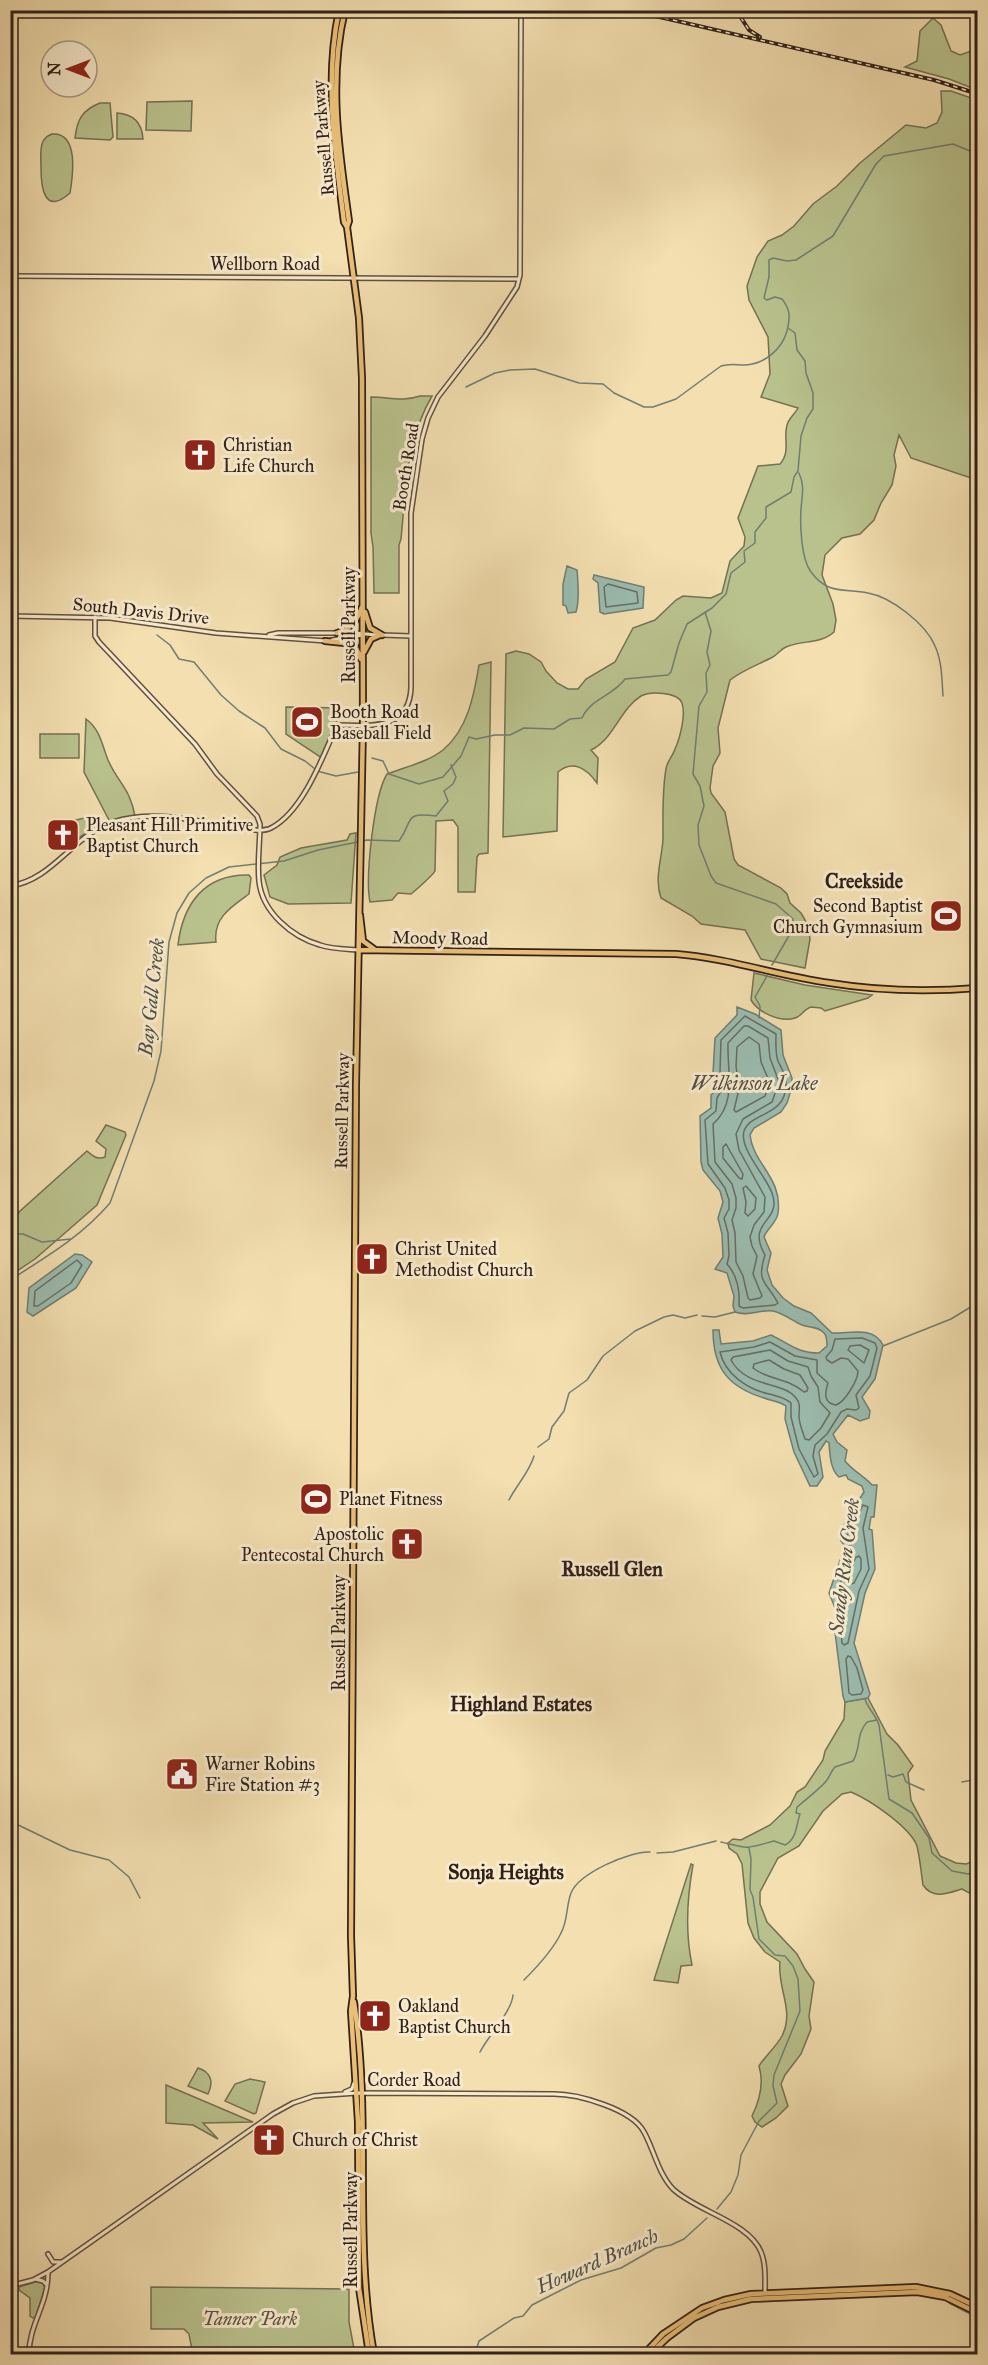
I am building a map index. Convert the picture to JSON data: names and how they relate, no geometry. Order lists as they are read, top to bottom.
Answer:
{
  "streets": {
    "main road": ["Russell Parkway", "Moody Road"],
    "street": [
      "Wellborn Road",
      "Booth Road",
      "South Davis Drive",
      "Corder Road"
    ]
  },
  "crossings": [
    ["Russell Parkway", "Wellborn Road"],
    ["Russell Parkway", "Booth Road"],
    ["Russell Parkway", "South Davis Drive"],
    ["Russell Parkway", "Moody Road"],
    ["Russell Parkway", "Corder Road"],
    ["Wellborn Road", "Booth Road"],
    ["Booth Road", "South Davis Drive"],
    ["Booth Road", "Moody Road"]
  ],
  "districts": [
    "Creekside",
    "Russell Glen",
    "Highland Estates",
    "Sonja Heights"
  ],
  "water": [
    "Bay Gall Creek",
    "Wilkinson Lake",
    "Sandy Run Creek",
    "Howard Branch"
  ],
  "parks": ["Tanner Park"],
  "places": {
    "church": [
      "Christian Life Church",
      "Pleasant Hill Primitive Baptist Church",
      "Christ United Methodist Church",
      "Apostolic Pentecostal Church",
      "Oakland Baptist Church",
      "Church of Christ"
    ],
    "sports": ["Booth Road Baseball Field", "Second Baptist Church Gymnasium", "Planet Fitness"],
    "public building": ["Warner Robins Fire Station #3"]
  },
  "north": "left"
}
